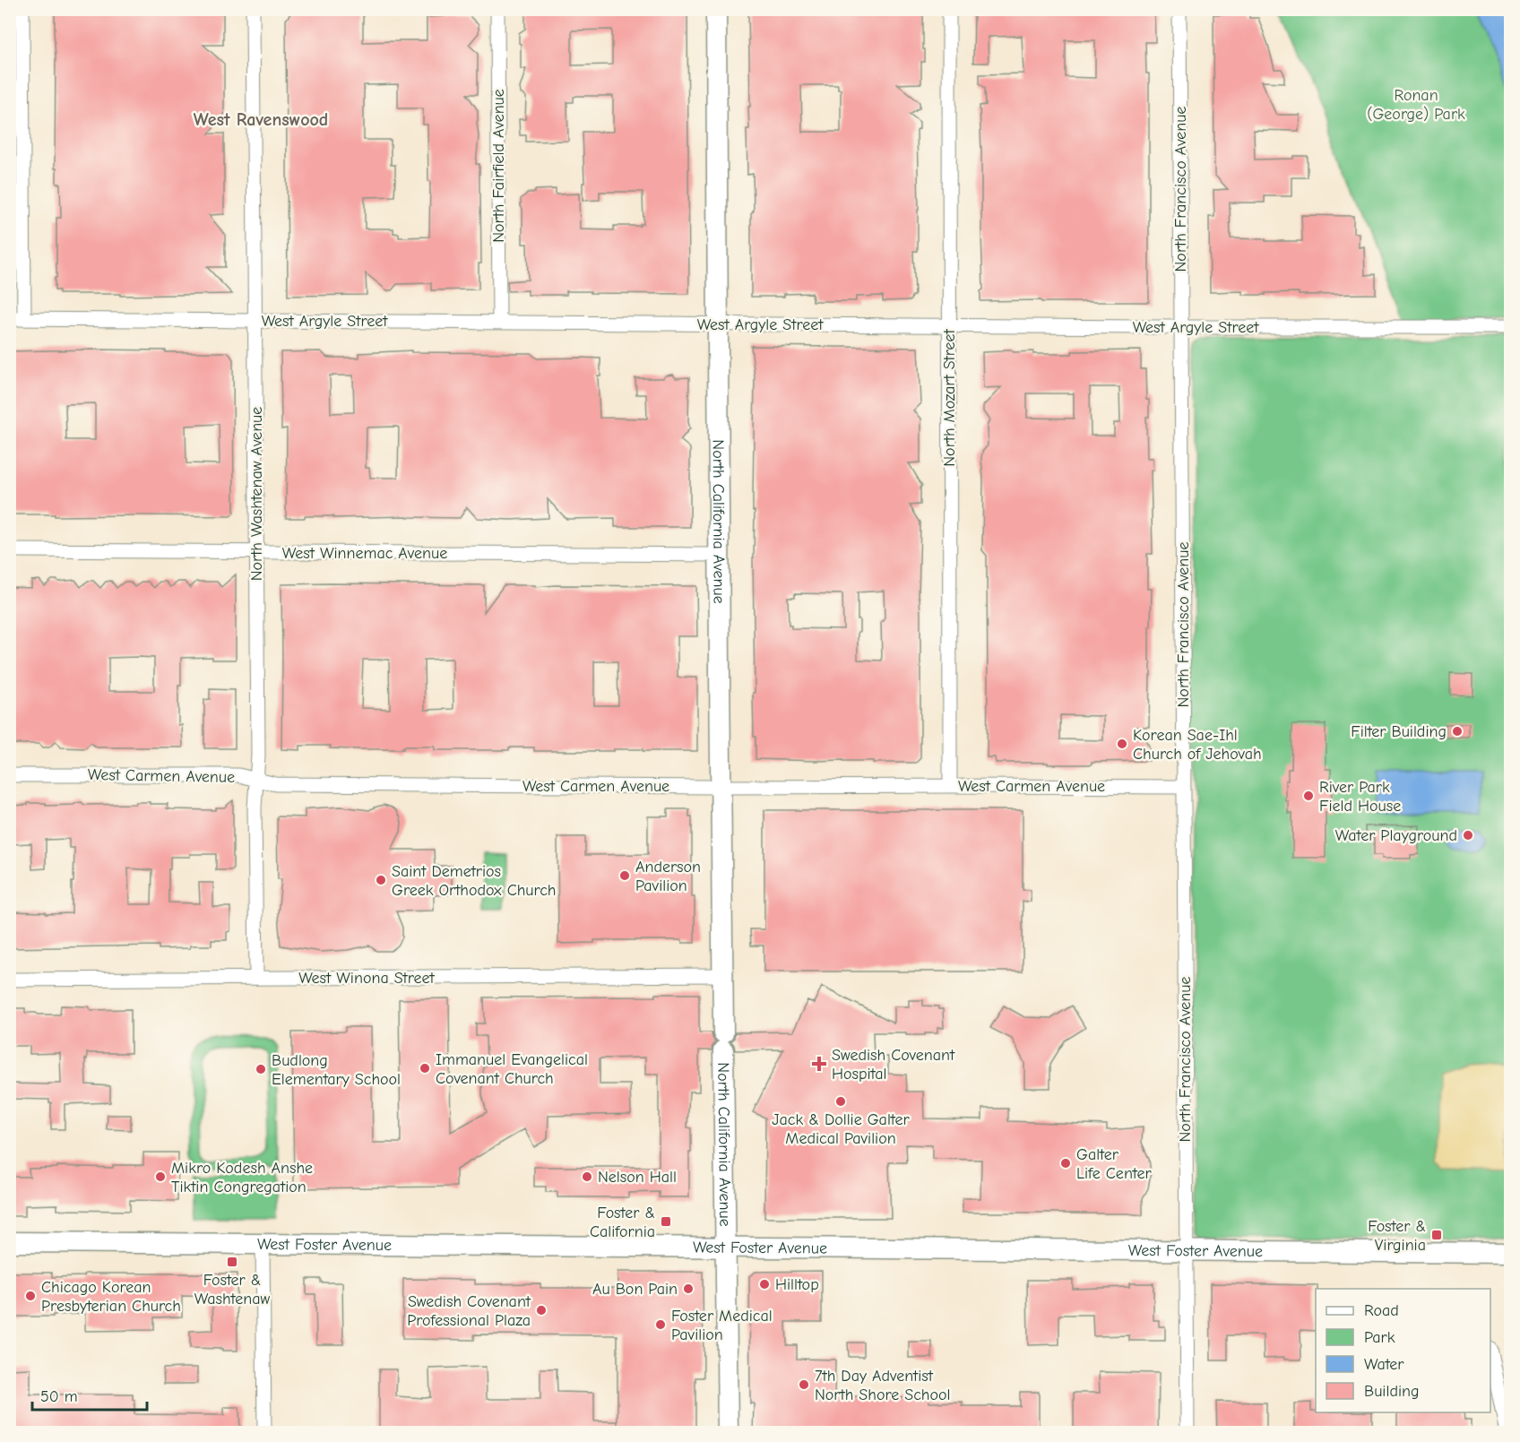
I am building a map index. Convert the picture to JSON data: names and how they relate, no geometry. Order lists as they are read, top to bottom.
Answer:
{
  "streets": {
    "main road": ["North California Avenue", "West Foster Avenue"],
    "street": [
      "North Fairfield Avenue",
      "North Francisco Avenue",
      "West Argyle Street",
      "North Mozart Street",
      "North Washtenaw Avenue",
      "West Winnemac Avenue",
      "West Carmen Avenue",
      "West Winona Street"
    ]
  },
  "crossings": [
    ["North Fairfield Avenue", "West Argyle Street"],
    ["North Francisco Avenue", "West Argyle Street"],
    ["North Francisco Avenue", "West Carmen Avenue"],
    ["North Francisco Avenue", "West Foster Avenue"],
    ["West Argyle Street", "North Mozart Street"],
    ["West Argyle Street", "North Washtenaw Avenue"],
    ["West Argyle Street", "North California Avenue"],
    ["North Mozart Street", "West Carmen Avenue"],
    ["North Washtenaw Avenue", "West Winnemac Avenue"],
    ["North Washtenaw Avenue", "West Carmen Avenue"],
    ["North Washtenaw Avenue", "West Winona Street"],
    ["North California Avenue", "West Winnemac Avenue"],
    ["North California Avenue", "West Carmen Avenue"],
    ["North California Avenue", "West Winona Street"],
    ["North California Avenue", "West Foster Avenue"]
  ],
  "districts": ["West Ravenswood"],
  "parks": ["Ronan (George) Park"],
  "places": {
    "other": [
      "Filter Building",
      "Korean Sae-Ihl Church of Jehovah",
      "River Park Field House",
      "Water Playground",
      "Anderson Pavilion",
      "Saint Demetrios Greek Orthodox Church",
      "Immanuel Evangelical Covenant Church",
      "Budlong Elementary School",
      "Jack & Dollie Galter Medical Pavilion",
      "Galter Life Center",
      "Mikro Kodesh Anshe Tiktin Congregation",
      "Nelson Hall",
      "Hilltop",
      "Au Bon Pain",
      "Chicago Korean Presbyterian Church",
      "Swedish Covenant Professional Plaza",
      "Foster Medical Pavilion",
      "7th Day Adventist North Shore School"
    ],
    "health": ["Swedish Covenant Hospital"],
    "transit": ["Foster & California", "Foster & Virginia", "Foster & Washtenaw"]
  },
  "legend": [
    "Road",
    "Park",
    "Water",
    "Building"
  ],
  "scale_bar": "50 m"
}
